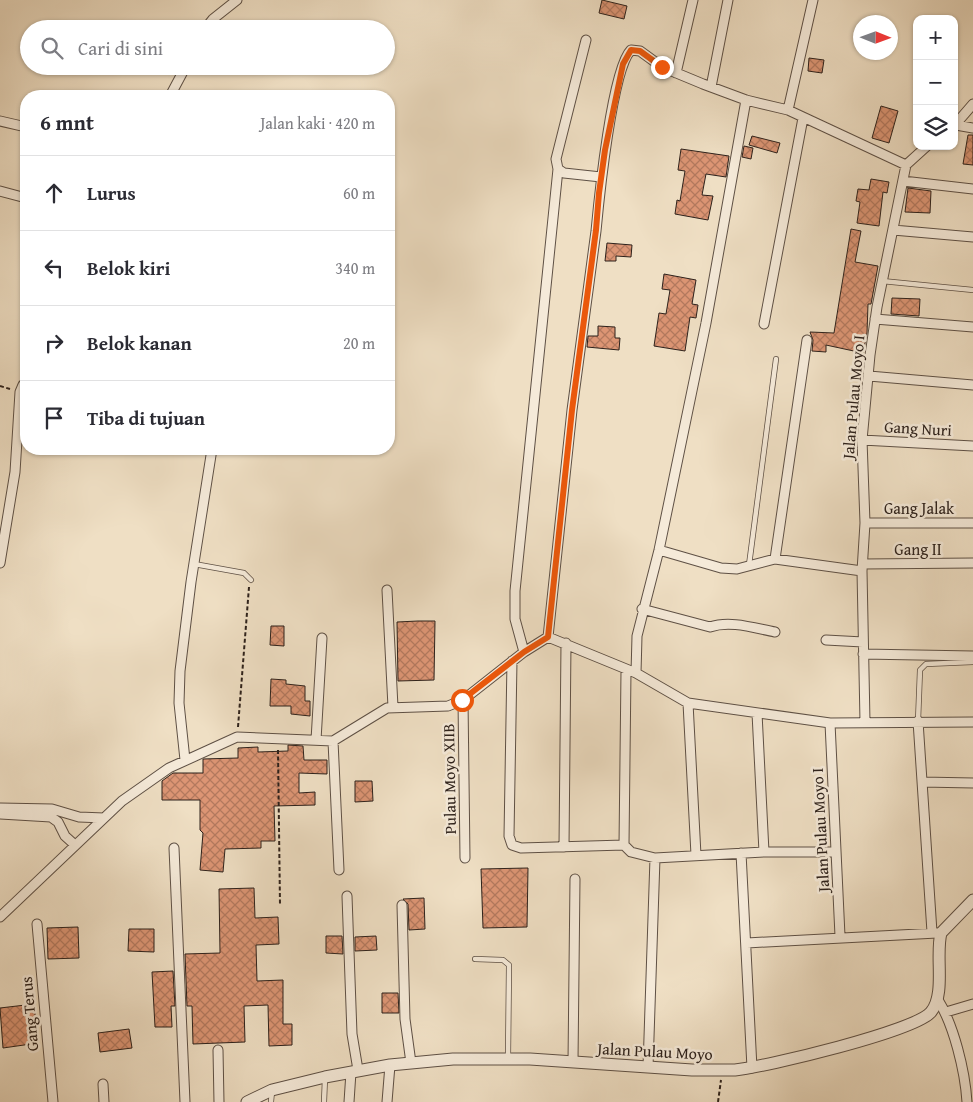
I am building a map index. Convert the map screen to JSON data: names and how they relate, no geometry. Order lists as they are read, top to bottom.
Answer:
{
  "streets": {
    "street": [
      "Jalan Pulau Moyo I",
      "Gang Nuri",
      "Gang Jalak",
      "Gang II",
      "Pulau Moyo XIIB",
      "Gang Terus",
      "Jalan Pulau Moyo"
    ]
  },
  "crossings": [
    ["Jalan Pulau Moyo I", "Gang Nuri"],
    ["Jalan Pulau Moyo I", "Gang Jalak"],
    ["Jalan Pulau Moyo I", "Gang II"]
  ],
  "north": "right",
  "page": {
    "map_buttons": ["+", "−"],
    "search": "Cari di sini",
    "heading": ["6 mnt", "Jalan kaki · 420 m"],
    "list": [
      ["Lurus", "60 m"],
      ["Belok kiri", "340 m"],
      ["Belok kanan", "20 m"],
      "Tiba di tujuan"
    ]
  }
}
